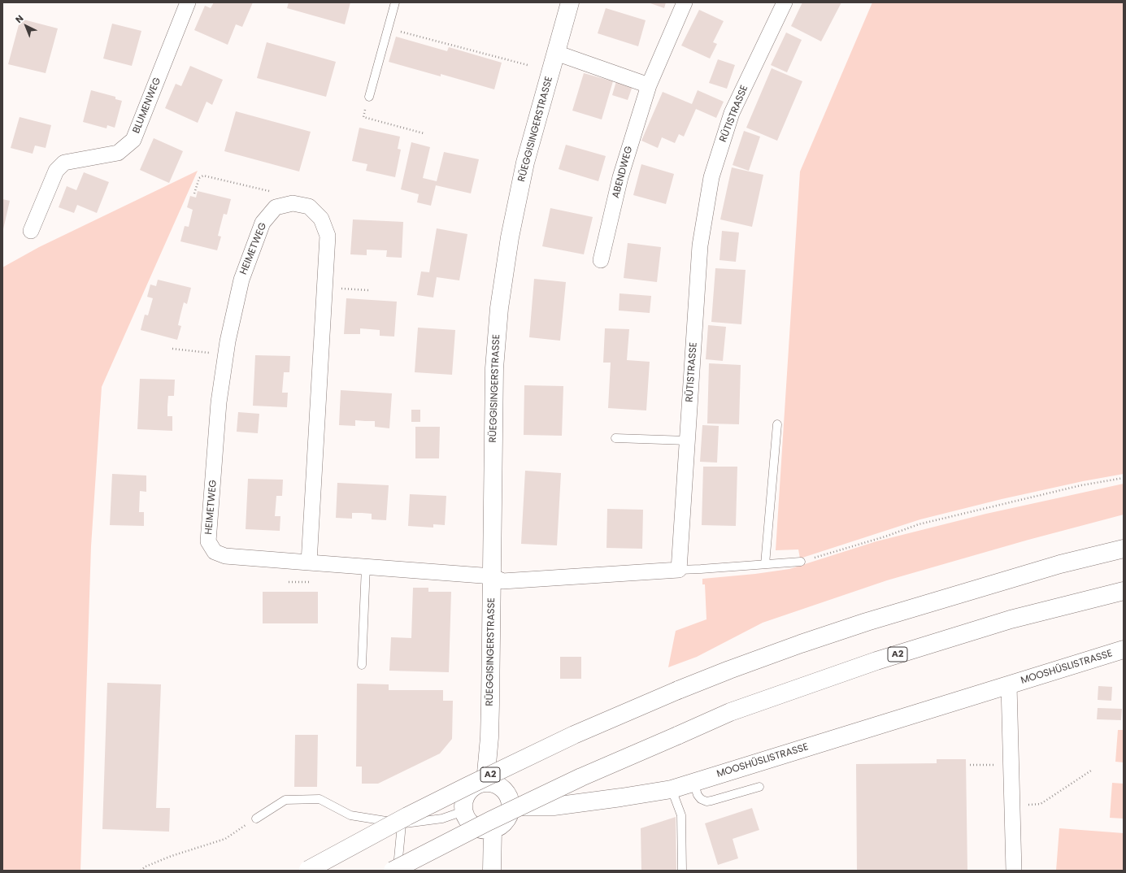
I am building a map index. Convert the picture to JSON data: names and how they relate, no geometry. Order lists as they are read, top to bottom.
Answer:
{
  "streets": {
    "main road": ["RÜEGGISINGERSTRASSE", "A2", "MOOSHÜSLISTRASSE"],
    "street": [
      "BLUMENWEG",
      "RÜTISTRASSE",
      "ABENDWEG",
      "HEIMETWEG"
    ]
  },
  "crossings": [
    ["RÜEGGISINGERSTRASSE", "HEIMETWEG"],
    ["RÜEGGISINGERSTRASSE", "MOOSHÜSLISTRASSE"]
  ],
  "north": "top left"
}
